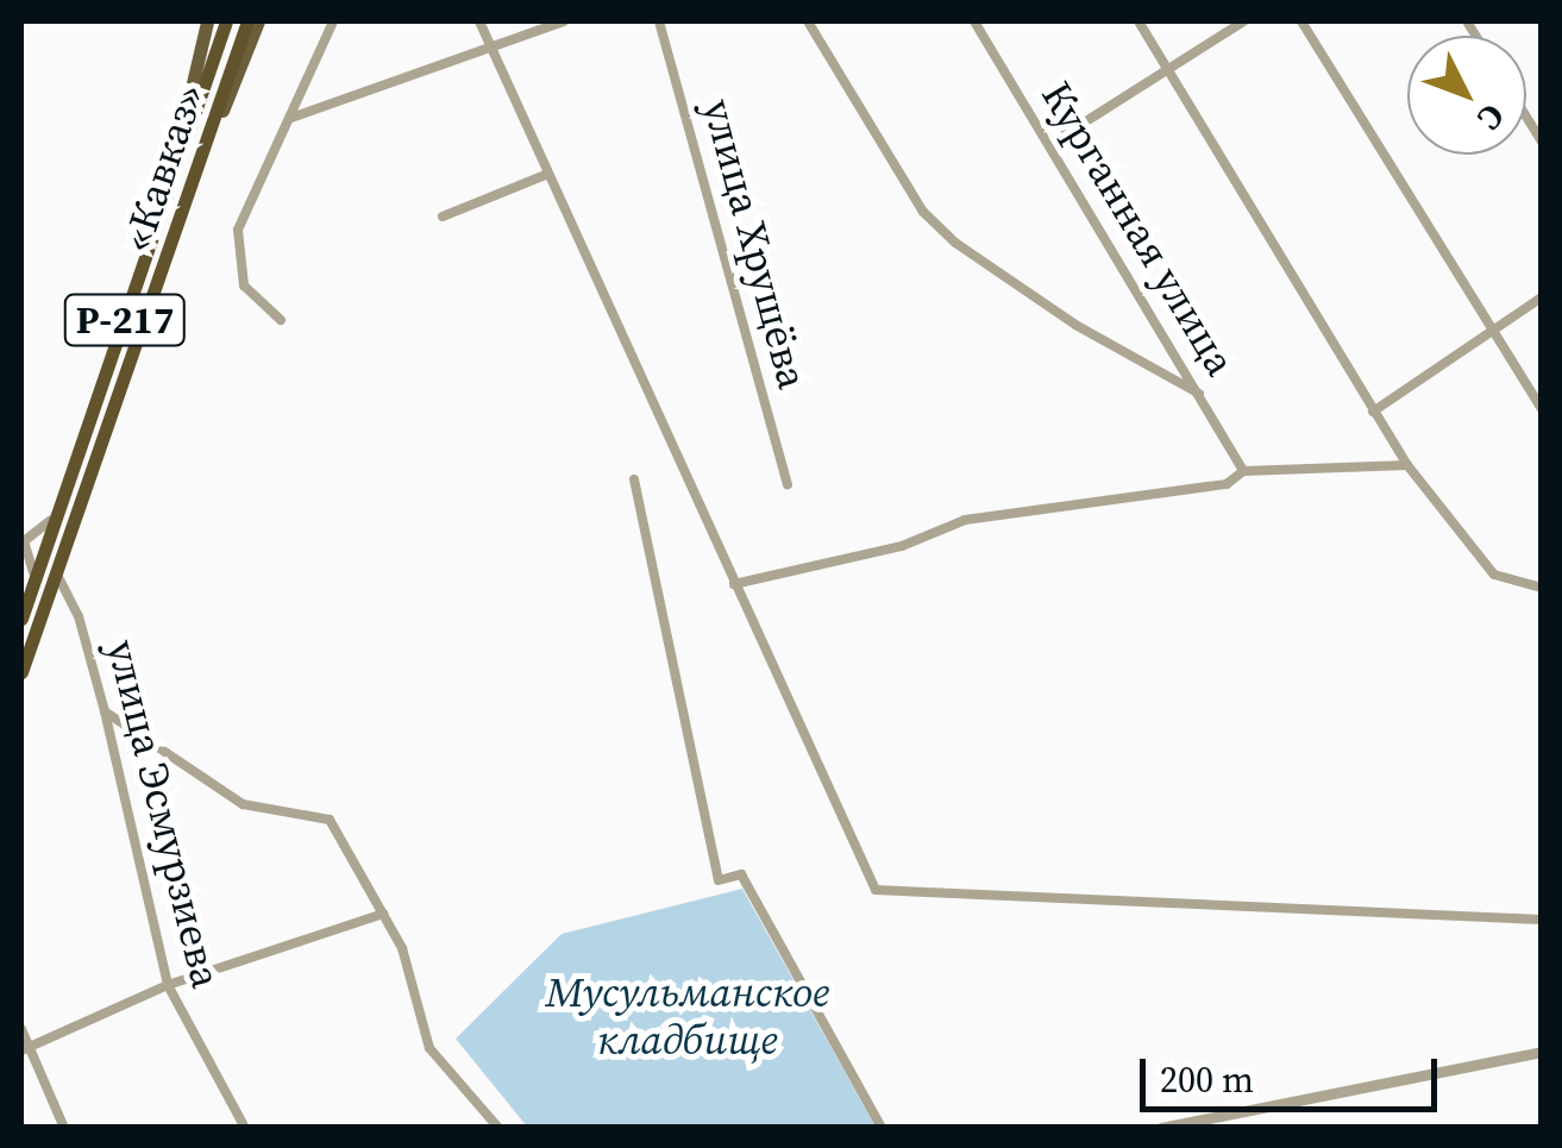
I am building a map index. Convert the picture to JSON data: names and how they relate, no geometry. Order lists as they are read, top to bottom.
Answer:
{
  "streets": {
    "highway": ["«Кавказ»", "Р-217"],
    "street": ["Курганная улица", "улица Хрущёва", "улица Эсмурзиева"]
  },
  "crossings": [
    ["«Кавказ»", "Р-217"],
    ["«Кавказ»", "улица Эсмурзиева"]
  ],
  "parks": ["Мусульманское кладбище"],
  "scale_bar": "200 m",
  "north": "bottom right"
}
